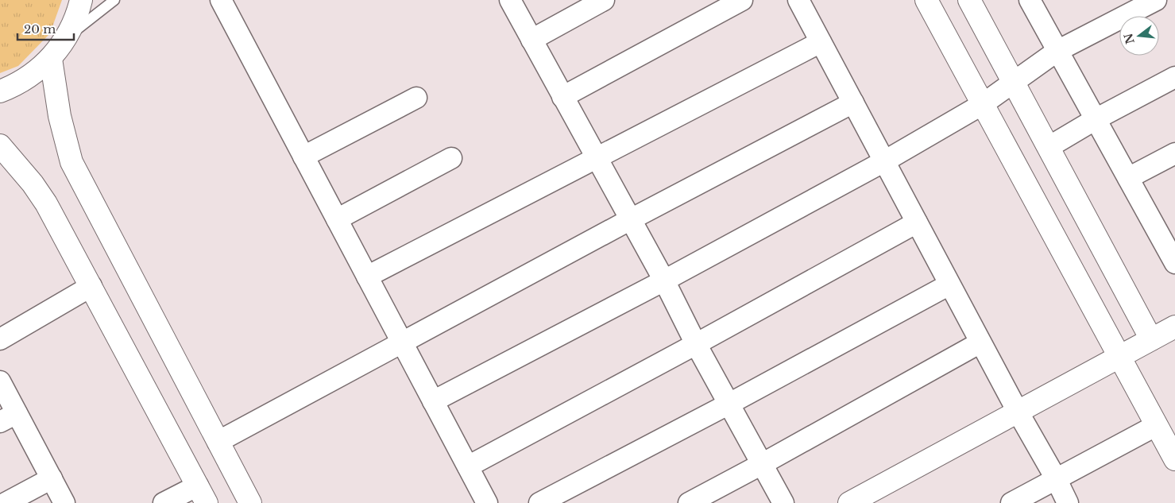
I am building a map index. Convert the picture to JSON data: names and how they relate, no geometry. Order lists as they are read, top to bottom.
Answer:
{
  "scale_bar": "20 m",
  "north": "left"
}
